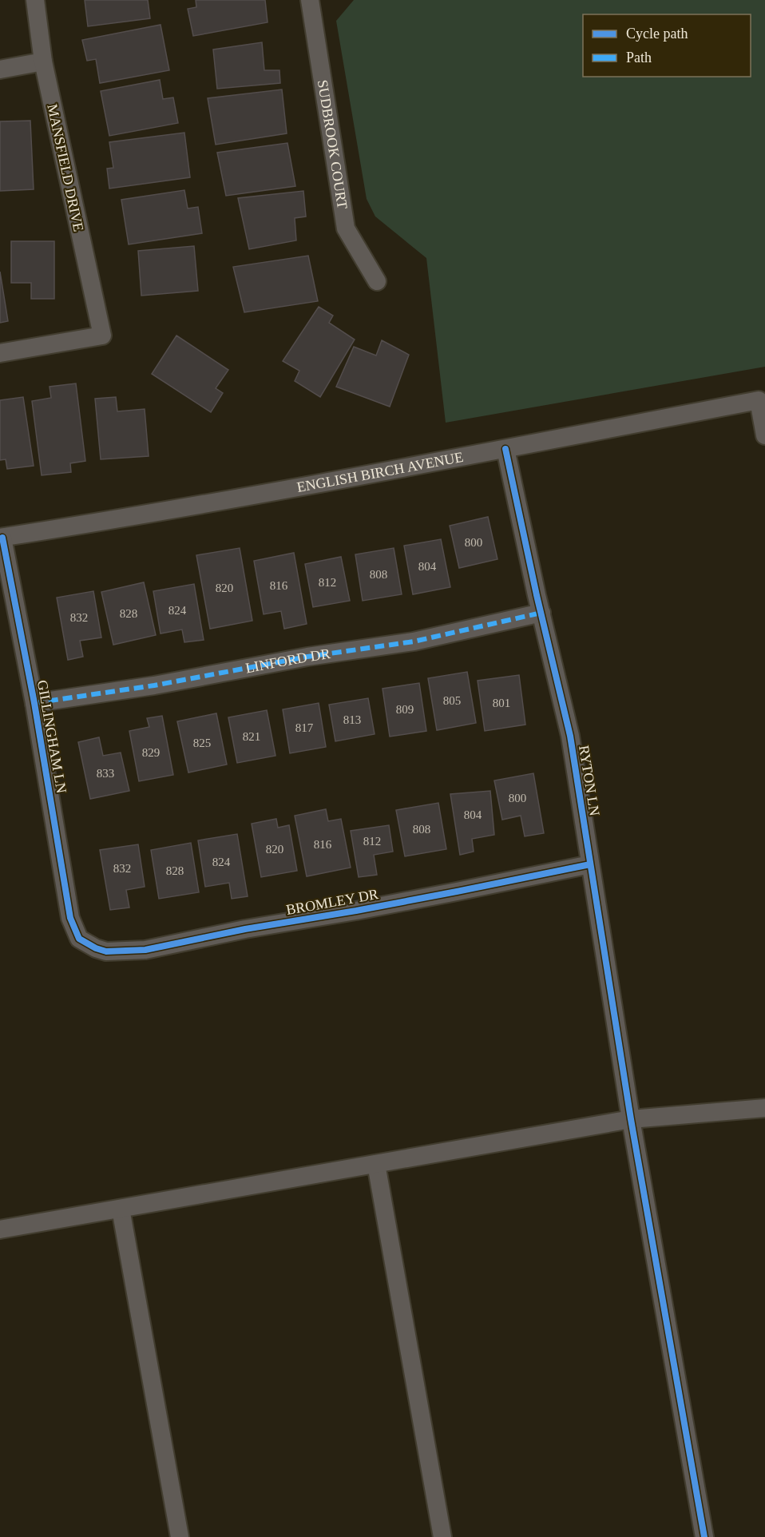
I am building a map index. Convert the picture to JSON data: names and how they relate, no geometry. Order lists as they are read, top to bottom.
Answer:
{
  "streets": {
    "street": [
      "SUDBROOK COURT",
      "MANSFIELD DRIVE",
      "ENGLISH BIRCH AVENUE",
      "LINFORD DR",
      "GILLINGHAM LN",
      "RYTON LN",
      "BROMLEY DR"
    ]
  },
  "crossings": [
    ["ENGLISH BIRCH AVENUE", "GILLINGHAM LN"],
    ["ENGLISH BIRCH AVENUE", "RYTON LN"],
    ["LINFORD DR", "GILLINGHAM LN"],
    ["LINFORD DR", "RYTON LN"],
    ["GILLINGHAM LN", "BROMLEY DR"],
    ["RYTON LN", "BROMLEY DR"]
  ],
  "house_numbers": [
    "800",
    "804",
    "808",
    "812",
    "816",
    "820",
    "824",
    "828",
    "832",
    "805",
    "801",
    "809",
    "813",
    "817",
    "821",
    "825",
    "829",
    "833",
    "800",
    "804",
    "808",
    "812",
    "816",
    "820",
    "824",
    "832",
    "828"
  ],
  "legend": ["Cycle path", "Path"]
}
